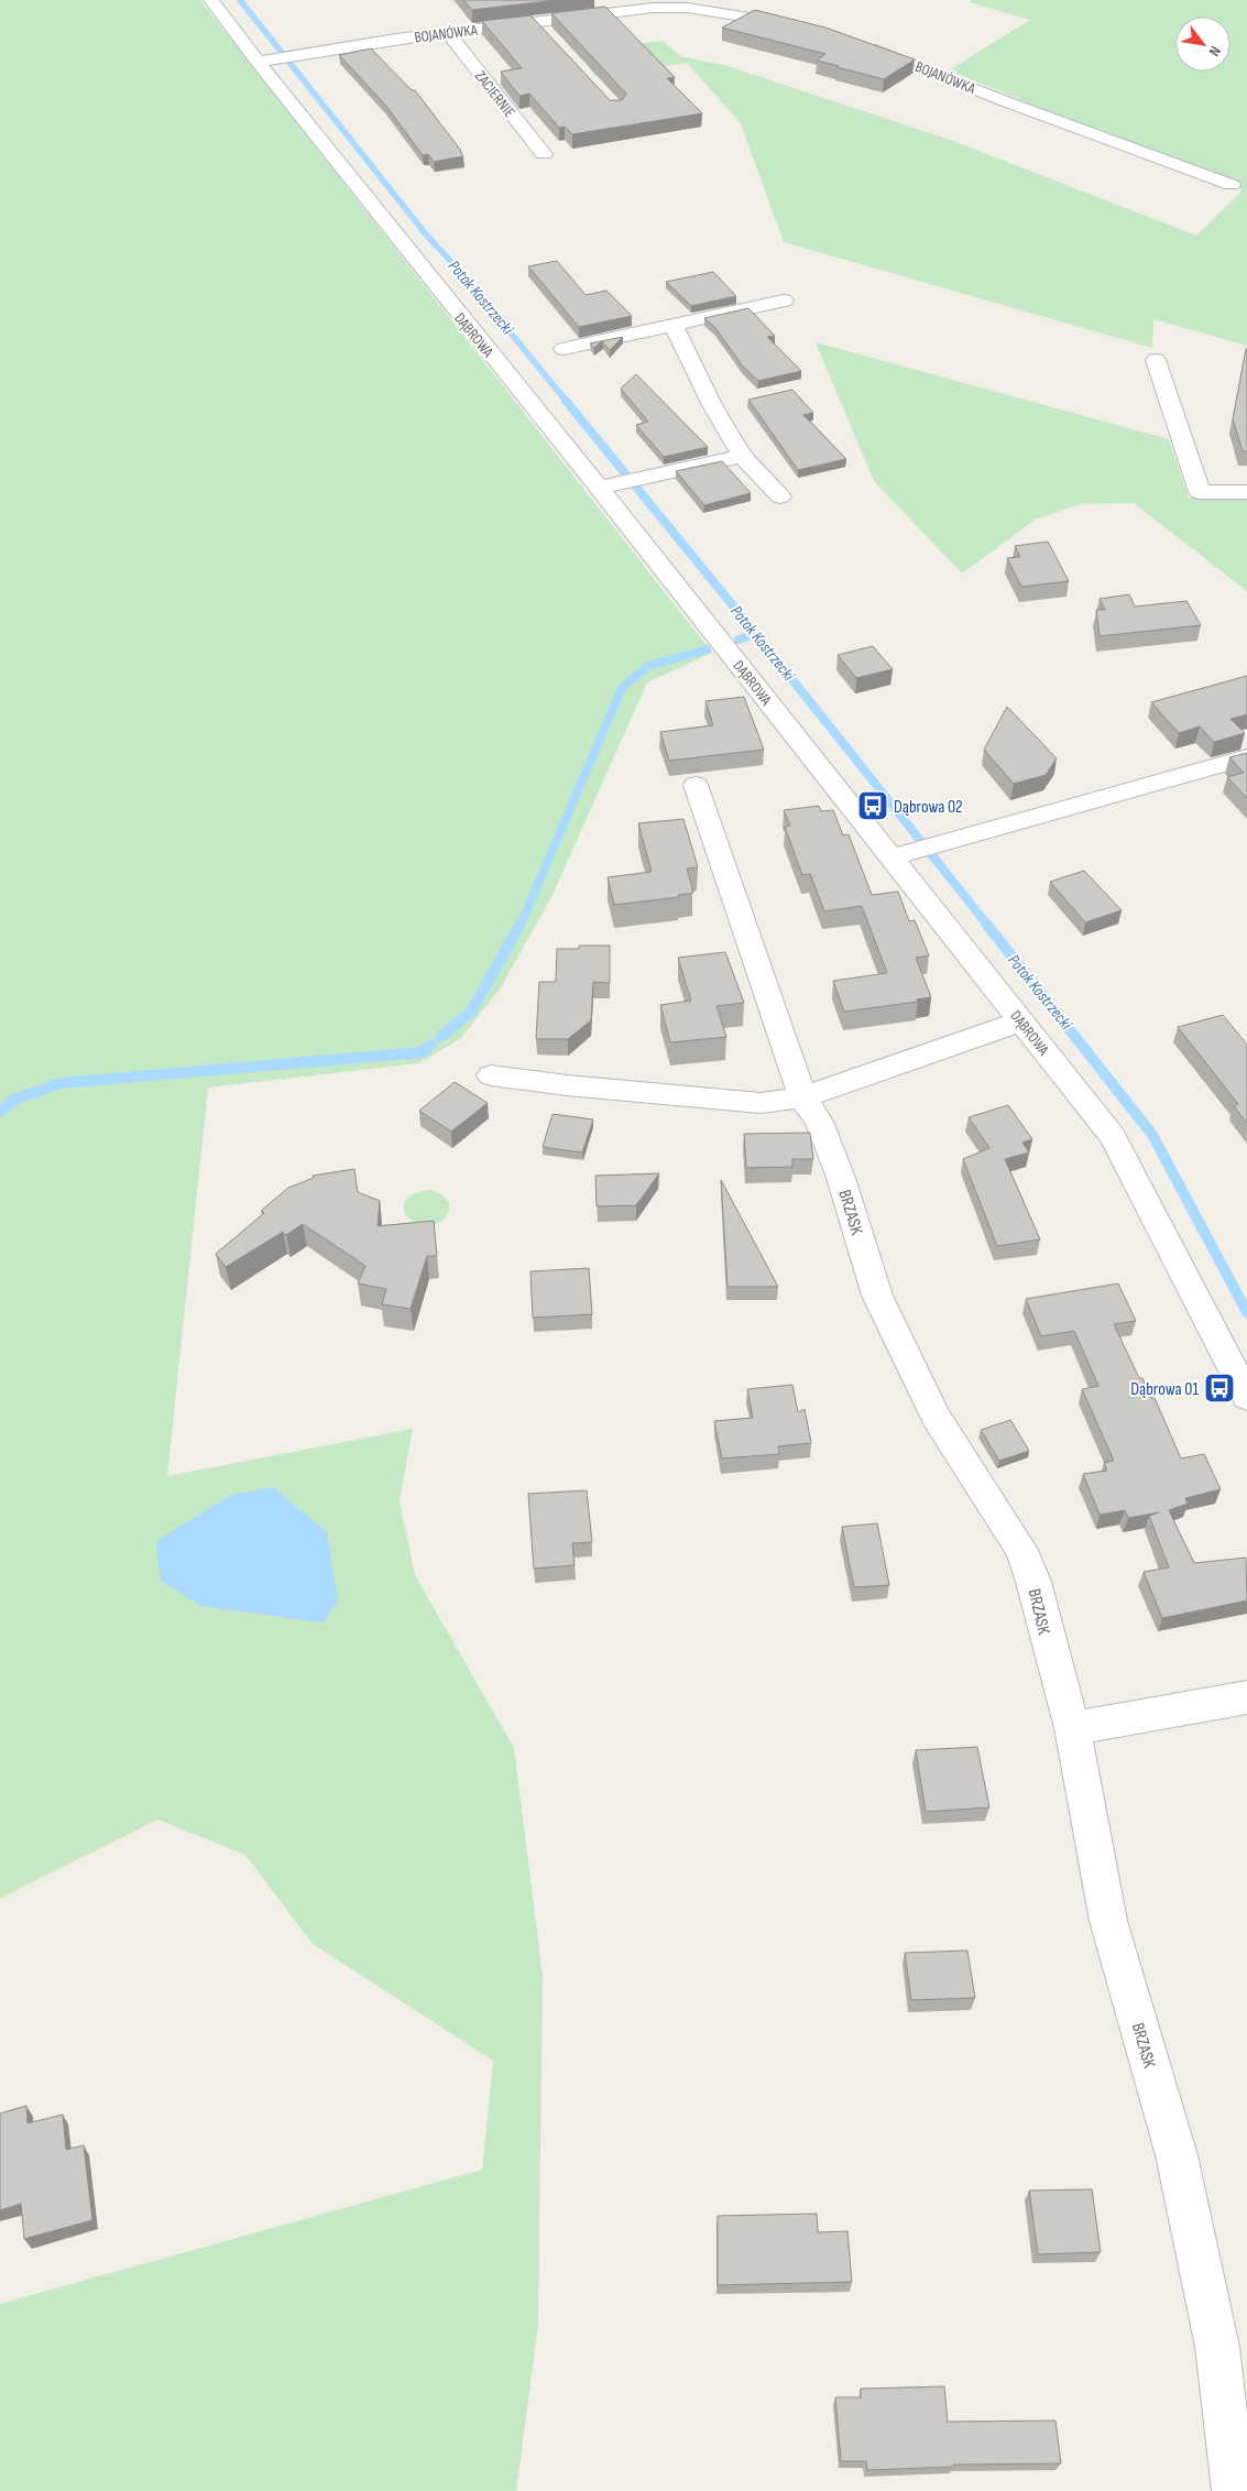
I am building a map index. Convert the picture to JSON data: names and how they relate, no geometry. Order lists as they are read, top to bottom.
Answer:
{
  "streets": {
    "street": [
      "BOJANÓWKA",
      "ZACIERNIE",
      "DĄBROWA",
      "BRZASK"
    ]
  },
  "crossings": [
    ["BOJANÓWKA", "ZACIERNIE"],
    ["BOJANÓWKA", "DĄBROWA"]
  ],
  "water": ["Potok Kostrzecki"],
  "places": {
    "bus stop": ["Dąbrowa 02", "Dąbrowa 01"]
  },
  "north": "bottom right"
}
